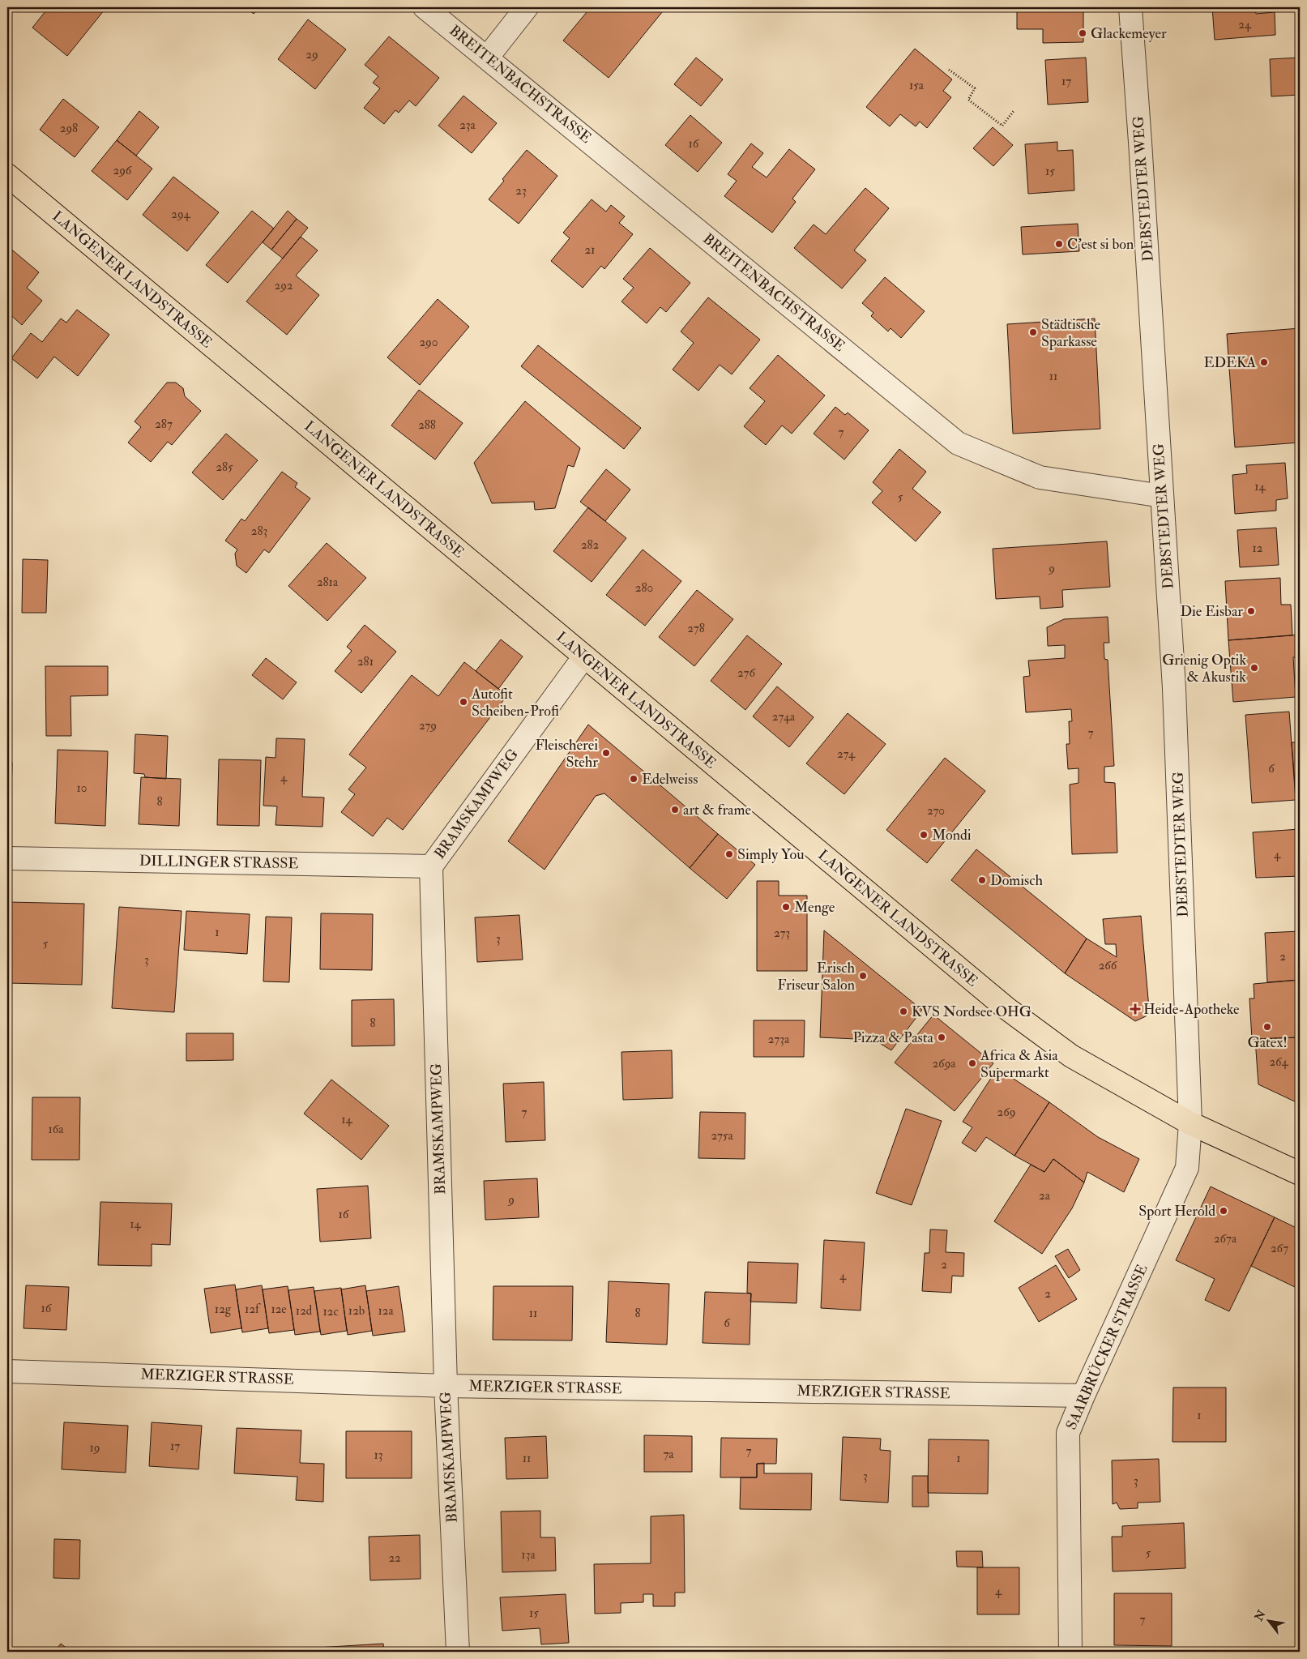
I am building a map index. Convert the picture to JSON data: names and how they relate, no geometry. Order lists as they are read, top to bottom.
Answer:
{
  "streets": {
    "main road": ["LANGENER LANDSTRASSE"],
    "street": [
      "BREITENBACHSTRASSE",
      "DEBSTEDTER WEG",
      "BRAMSKAMPWEG",
      "DILLINGER STRASSE",
      "SAARBRÜCKER STRASSE",
      "MERZIGER STRASSE"
    ]
  },
  "crossings": [
    ["BREITENBACHSTRASSE", "DEBSTEDTER WEG"],
    ["DEBSTEDTER WEG", "LANGENER LANDSTRASSE"],
    ["DEBSTEDTER WEG", "SAARBRÜCKER STRASSE"],
    ["LANGENER LANDSTRASSE", "BRAMSKAMPWEG"],
    ["LANGENER LANDSTRASSE", "SAARBRÜCKER STRASSE"],
    ["BRAMSKAMPWEG", "DILLINGER STRASSE"],
    ["BRAMSKAMPWEG", "MERZIGER STRASSE"],
    ["SAARBRÜCKER STRASSE", "MERZIGER STRASSE"]
  ],
  "places": {
    "other": [
      "Glackemeyer",
      "C'est si bon",
      "Städtische Sparkasse",
      "EDEKA",
      "Die Eisbar",
      "Grienig Optik & Akustik",
      "Autofit Scheiben-Profi",
      "Fleischerei Stehr",
      "Edelweiss",
      "art & frame",
      "Mondi",
      "Simply You",
      "Domisch",
      "Menge",
      "Erisch Friseur Salon",
      "KVS Nordsee OHG",
      "Gatex!",
      "Pizza & Pasta",
      "Africa & Asia Supermarkt",
      "Sport Herold"
    ],
    "health": ["Heide-Apotheke"]
  },
  "house_numbers": [
    "24",
    "29",
    "17",
    "15a",
    "23a",
    "298",
    "16",
    "296",
    "15",
    "23",
    "294",
    "21",
    "292",
    "290",
    "11",
    "287",
    "288",
    "7",
    "285",
    "14",
    "5",
    "283",
    "282",
    "12",
    "9",
    "281a",
    "280",
    "278",
    "281",
    "276",
    "274a",
    "279",
    "7",
    "274",
    "6",
    "4",
    "10",
    "8",
    "270",
    "4",
    "1",
    "273",
    "3",
    "5",
    "2",
    "3",
    "266",
    "8",
    "273a",
    "264",
    "269a",
    "7",
    "269",
    "14",
    "16a",
    "275a",
    "2a",
    "9",
    "16",
    "14",
    "267a",
    "267",
    "2",
    "4",
    "2",
    "16",
    "12g",
    "12f",
    "12e",
    "12d",
    "12b",
    "12a",
    "12c",
    "11",
    "8",
    "6",
    "1",
    "17",
    "19",
    "7",
    "7a",
    "13",
    "11",
    "1",
    "3",
    "3",
    "5",
    "13a",
    "22",
    "4",
    "15",
    "7"
  ],
  "north": "top left"
}
